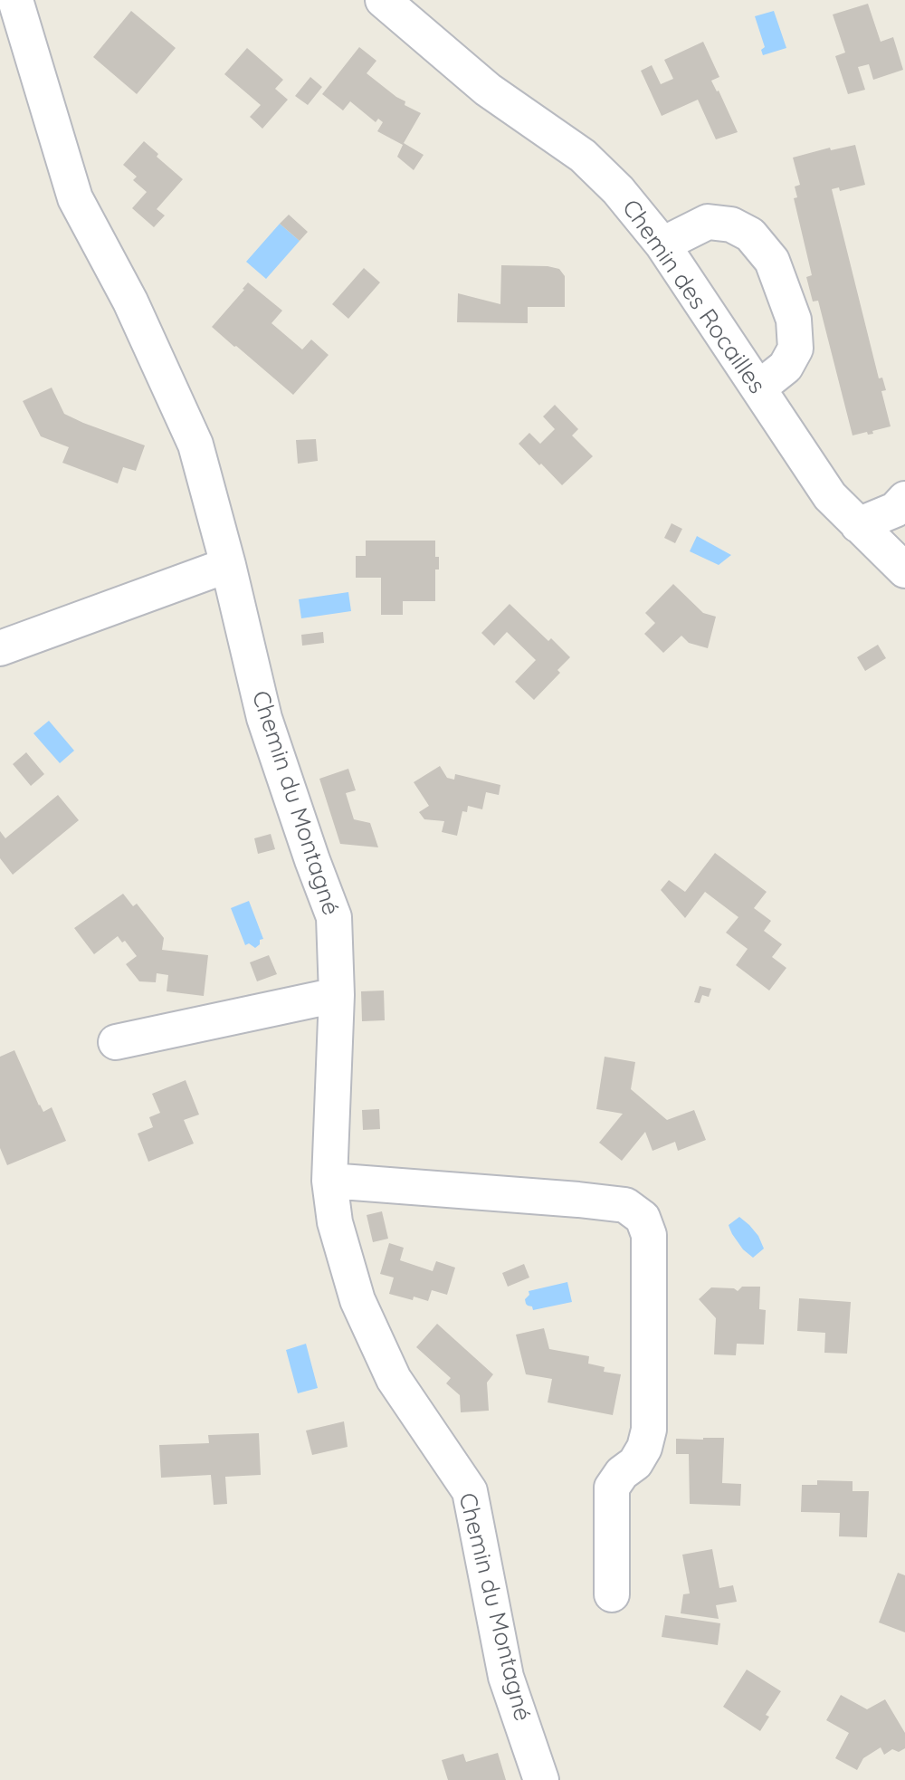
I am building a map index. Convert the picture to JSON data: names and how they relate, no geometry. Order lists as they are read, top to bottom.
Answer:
{
  "streets": {
    "street": ["Chemin des Rocailles", "Chemin du Montagné"]
  }
}
